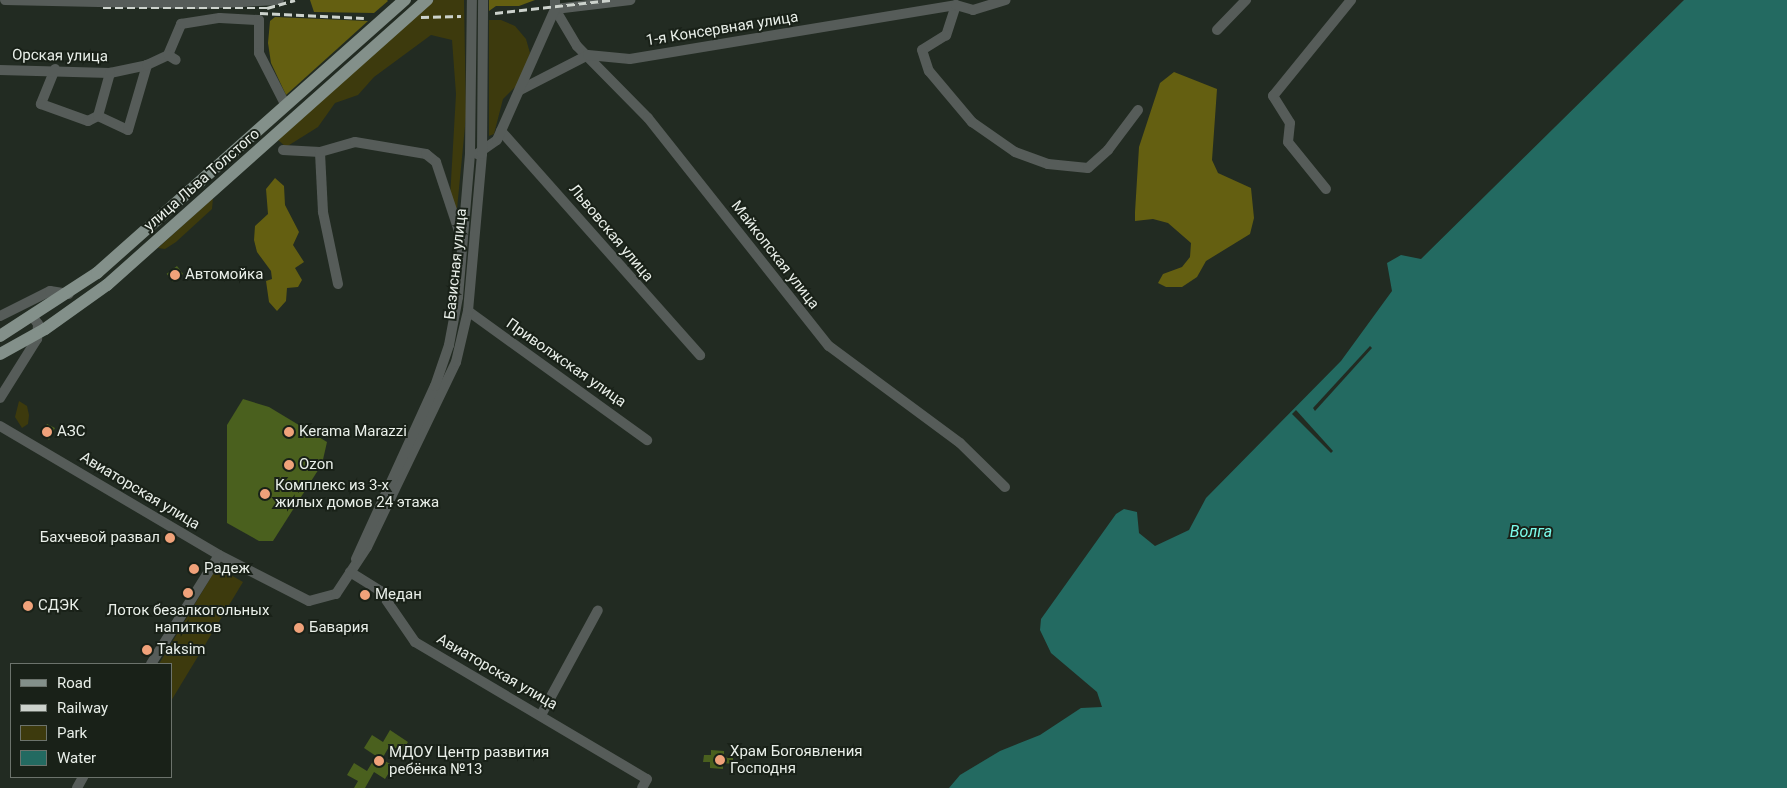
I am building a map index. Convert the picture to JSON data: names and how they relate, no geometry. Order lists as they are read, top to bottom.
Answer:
{
  "streets": {
    "main road": ["улица Льва Толстого"],
    "street": [
      "1-я Консервная улица",
      "Орская улица",
      "Львовская улица",
      "Майкопская улица",
      "Базисная улица",
      "Приволжская улица",
      "Авиаторская улица"
    ]
  },
  "crossings": [
    ["1-я Консервная улица", "Майкопская улица"],
    ["Орская улица", "улица Льва Толстого"],
    ["Базисная улица", "Приволжская улица"],
    ["Базисная улица", "Авиаторская улица"]
  ],
  "water": ["Волга"],
  "places": [
    "Автомойка",
    "АЗС",
    "Kerama Marazzi",
    "Ozon",
    "Комплекс из 3-х жилых домов 24 этажа",
    "Бахчевой развал",
    "Радеж",
    "Лоток безалкогольных напитков",
    "Медан",
    "СДЭК",
    "Бавария",
    "Taksim",
    "Храм Богоявления Господня",
    "МДОУ Центр развития ребёнка №13"
  ],
  "legend": [
    "Road",
    "Railway",
    "Park",
    "Water"
  ]
}
